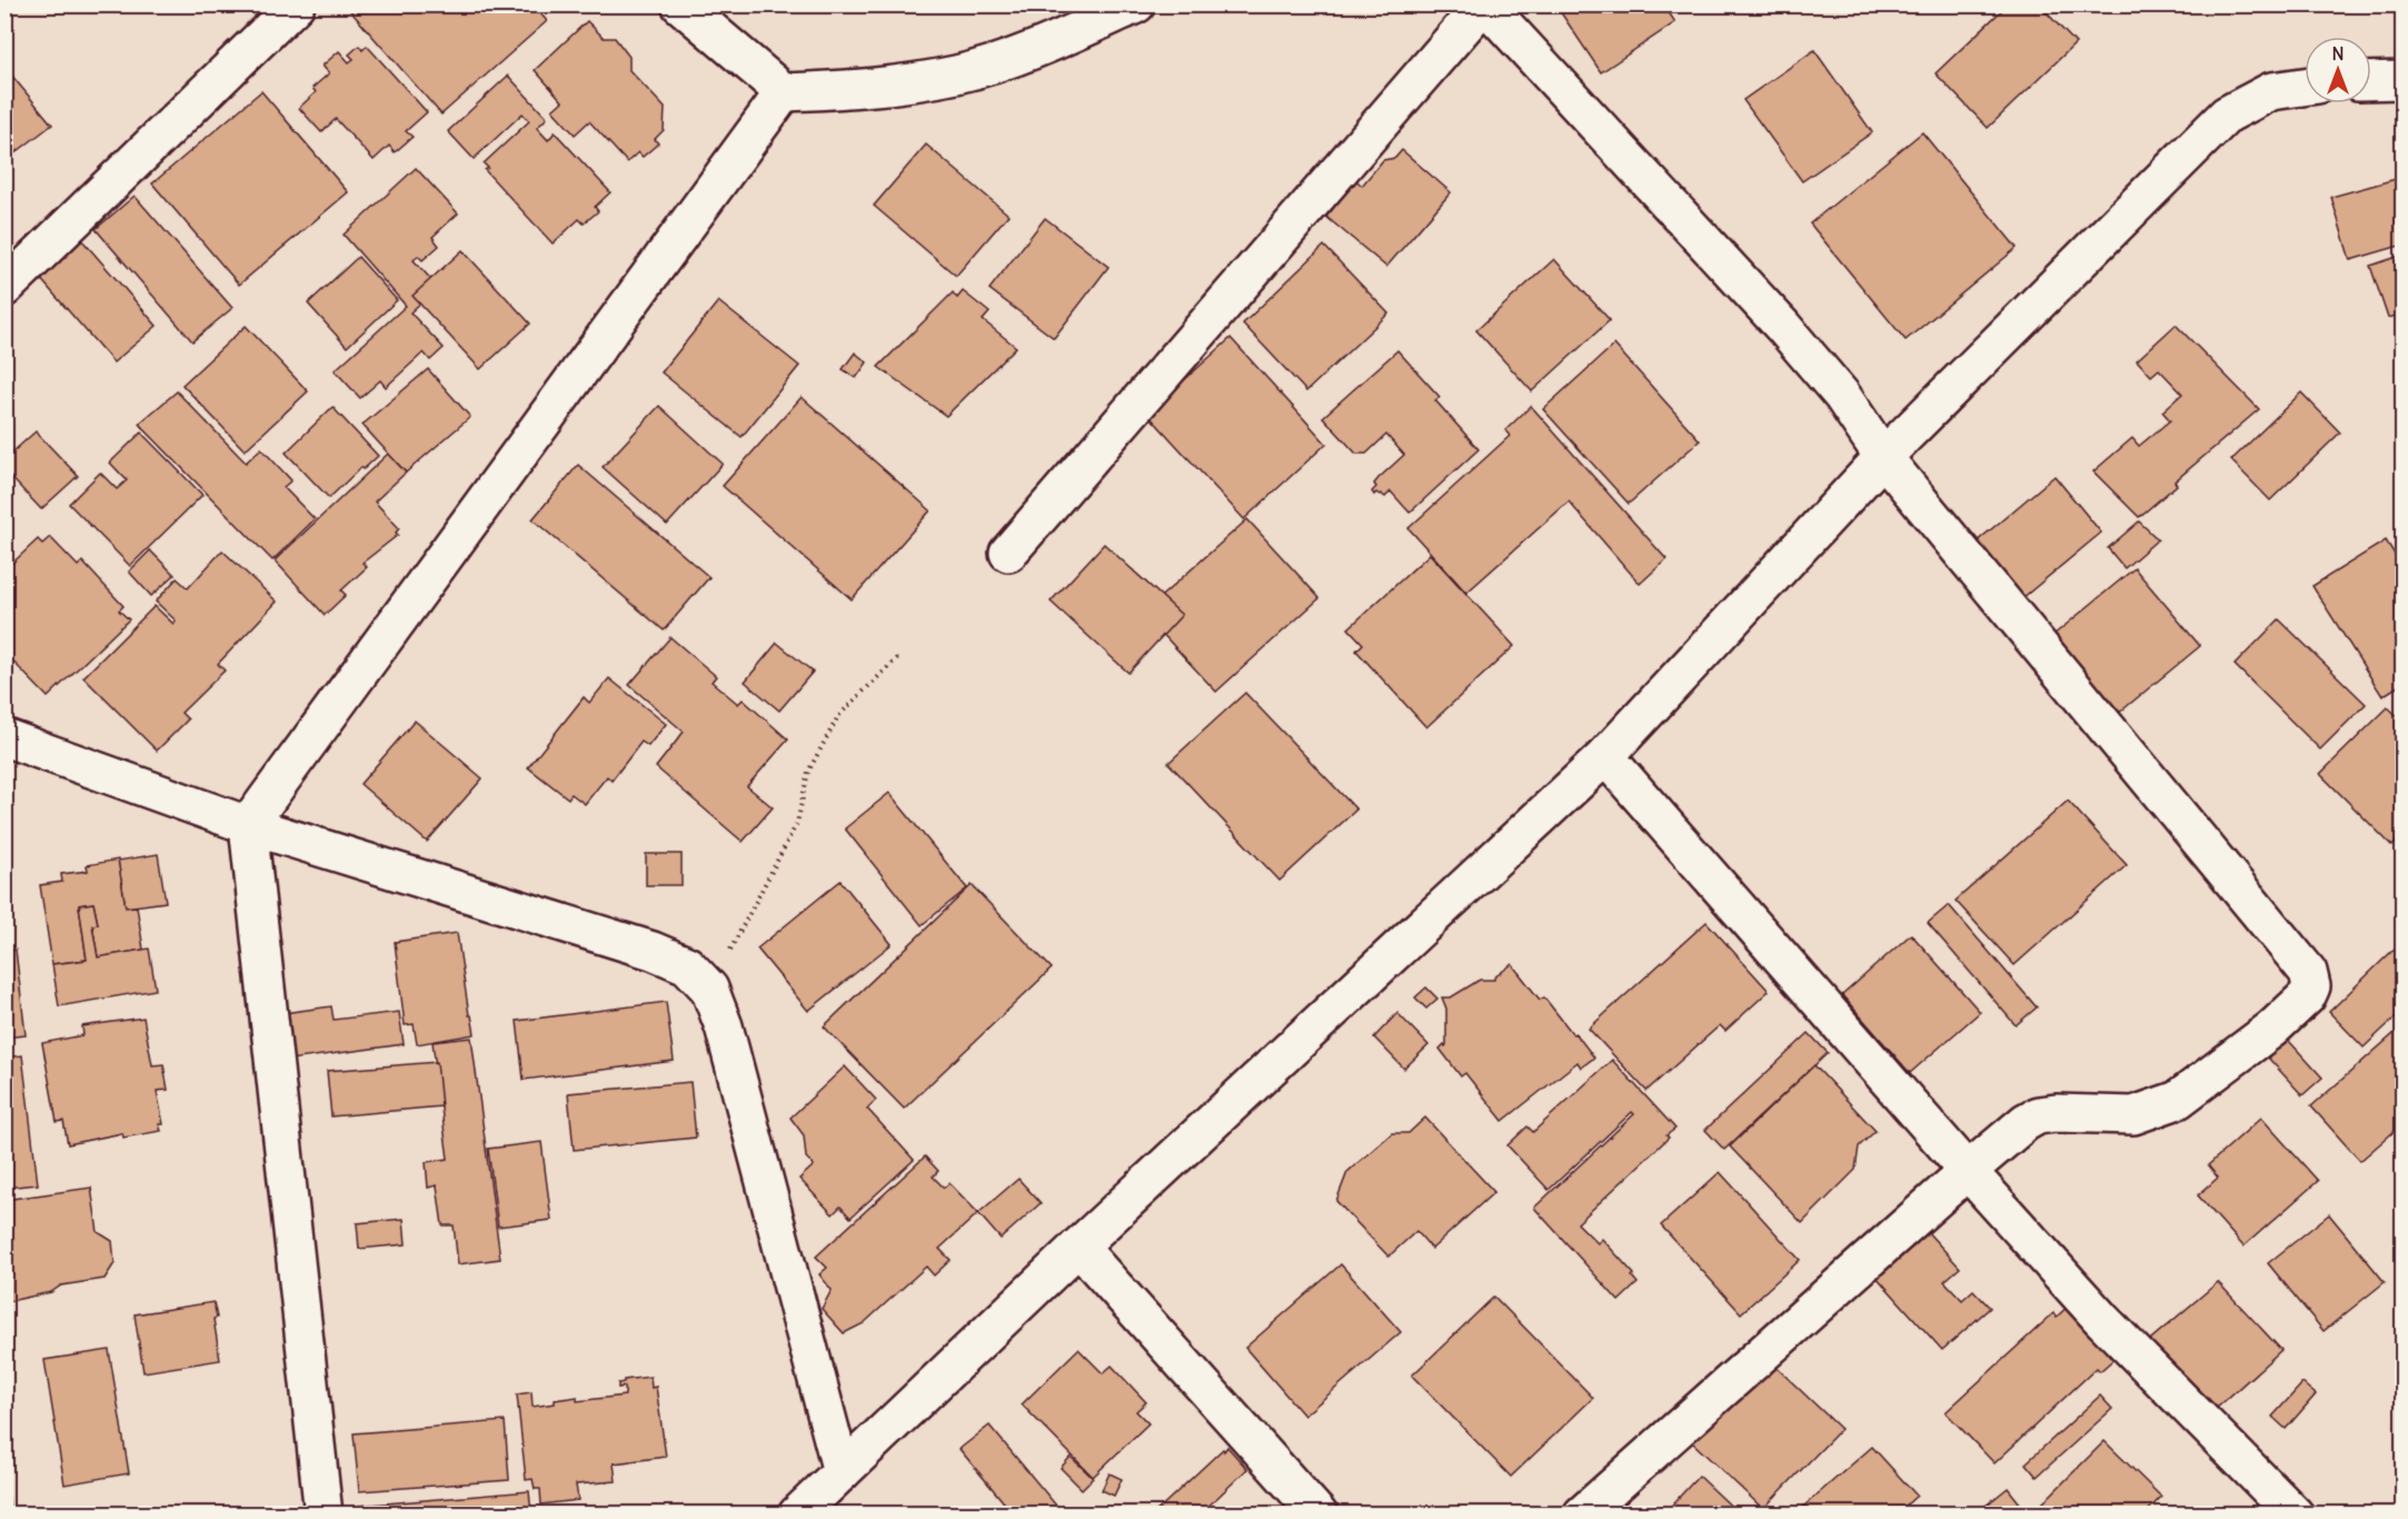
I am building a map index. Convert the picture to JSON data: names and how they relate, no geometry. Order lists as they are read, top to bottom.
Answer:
{
  "north": "top"
}
